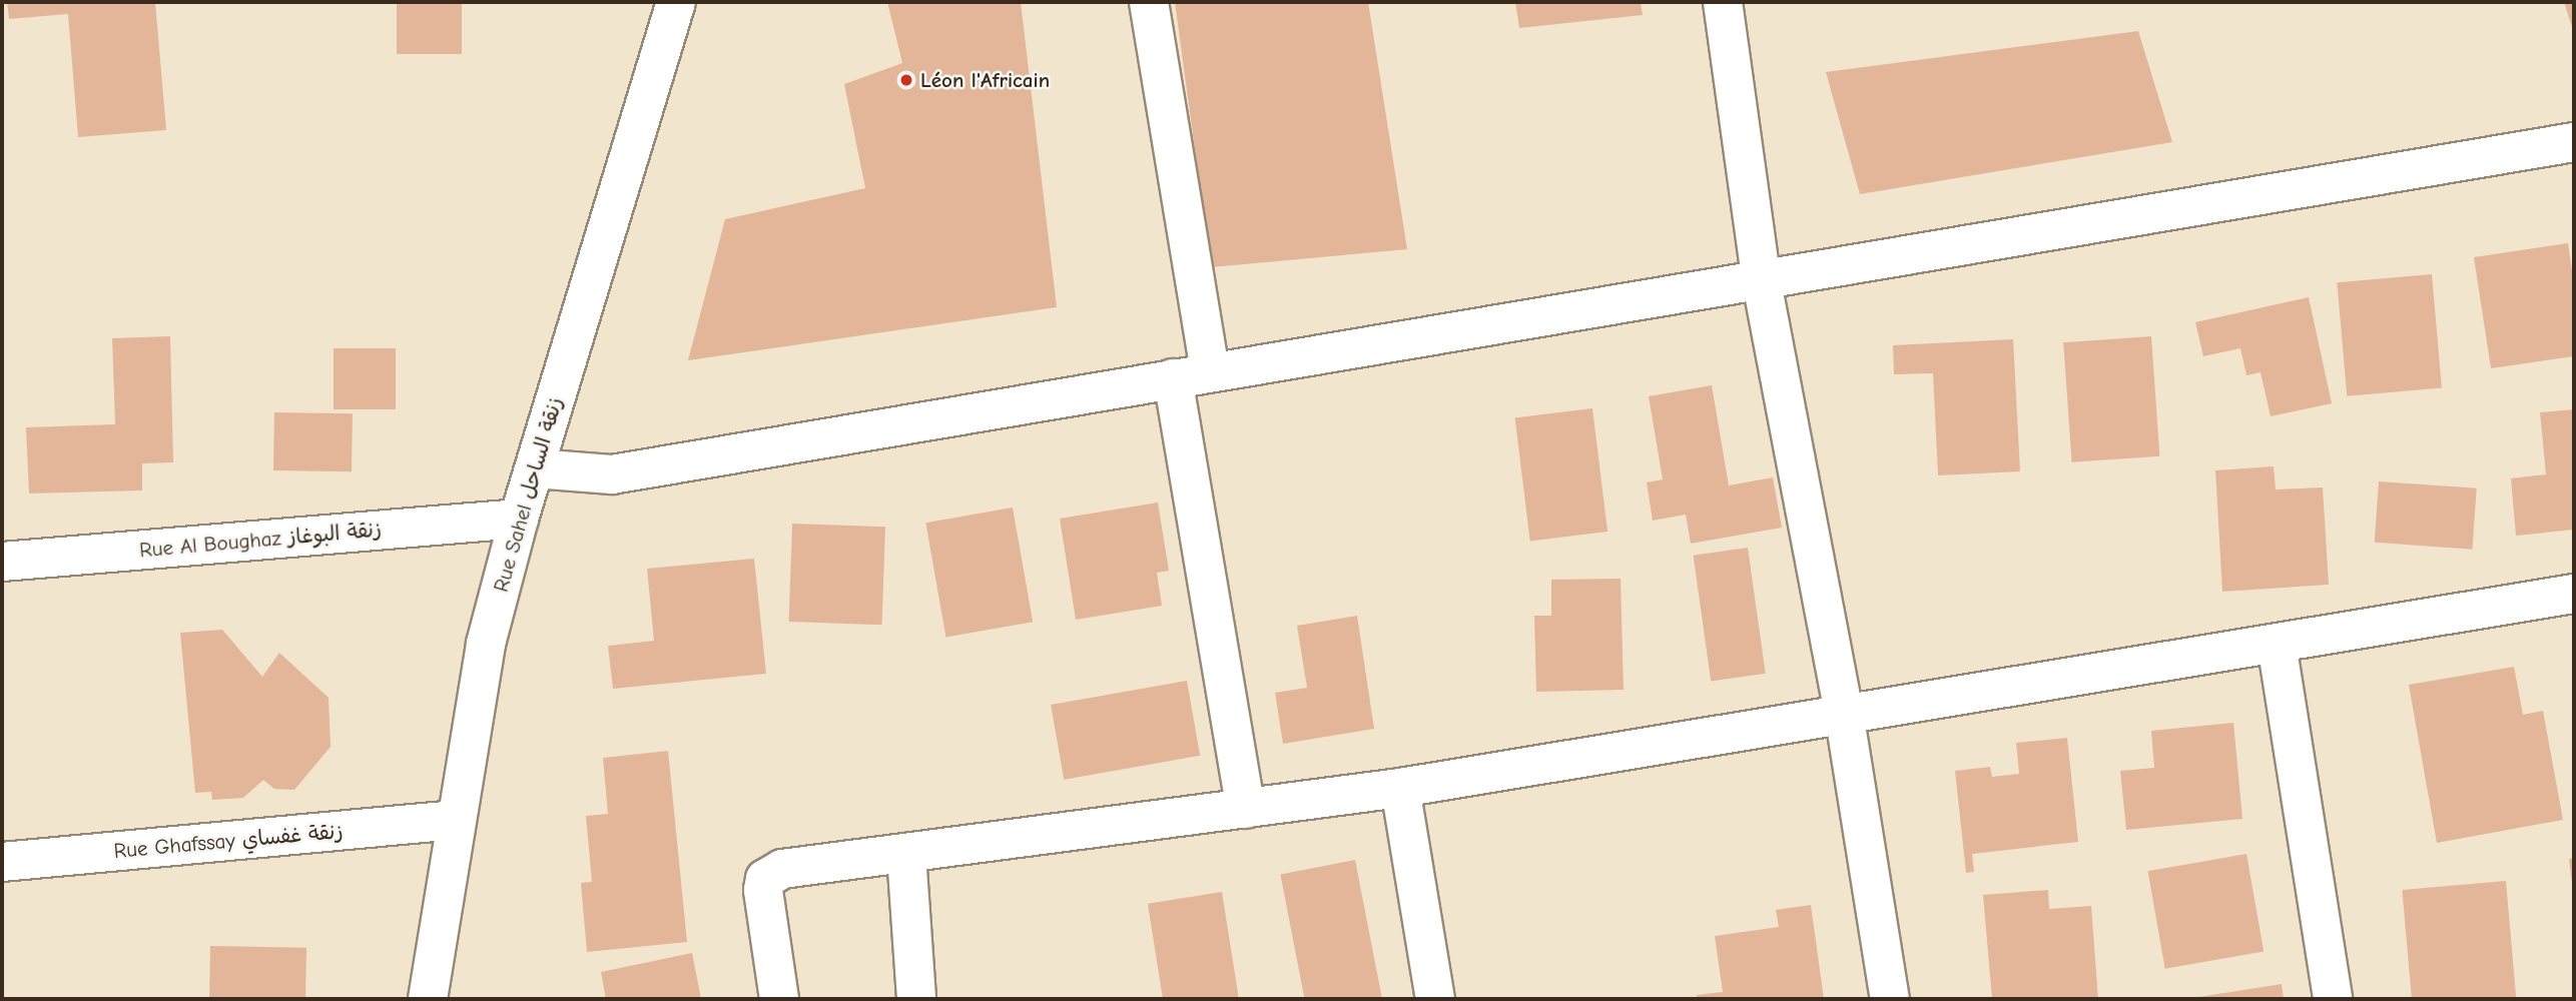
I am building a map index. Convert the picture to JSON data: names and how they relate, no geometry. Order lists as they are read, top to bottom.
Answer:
{
  "streets": {
    "street": ["Rue Sahel زنقة الساحل", "Rue Al Boughaz زنقة البوغاز", "Rue Ghafssay زنقة غفساي"]
  },
  "crossings": [
    ["Rue Sahel زنقة الساحل", "Rue Al Boughaz زنقة البوغاز"],
    ["Rue Sahel زنقة الساحل", "Rue Ghafssay زنقة غفساي"]
  ],
  "places": ["Léon l'Africain"]
}
